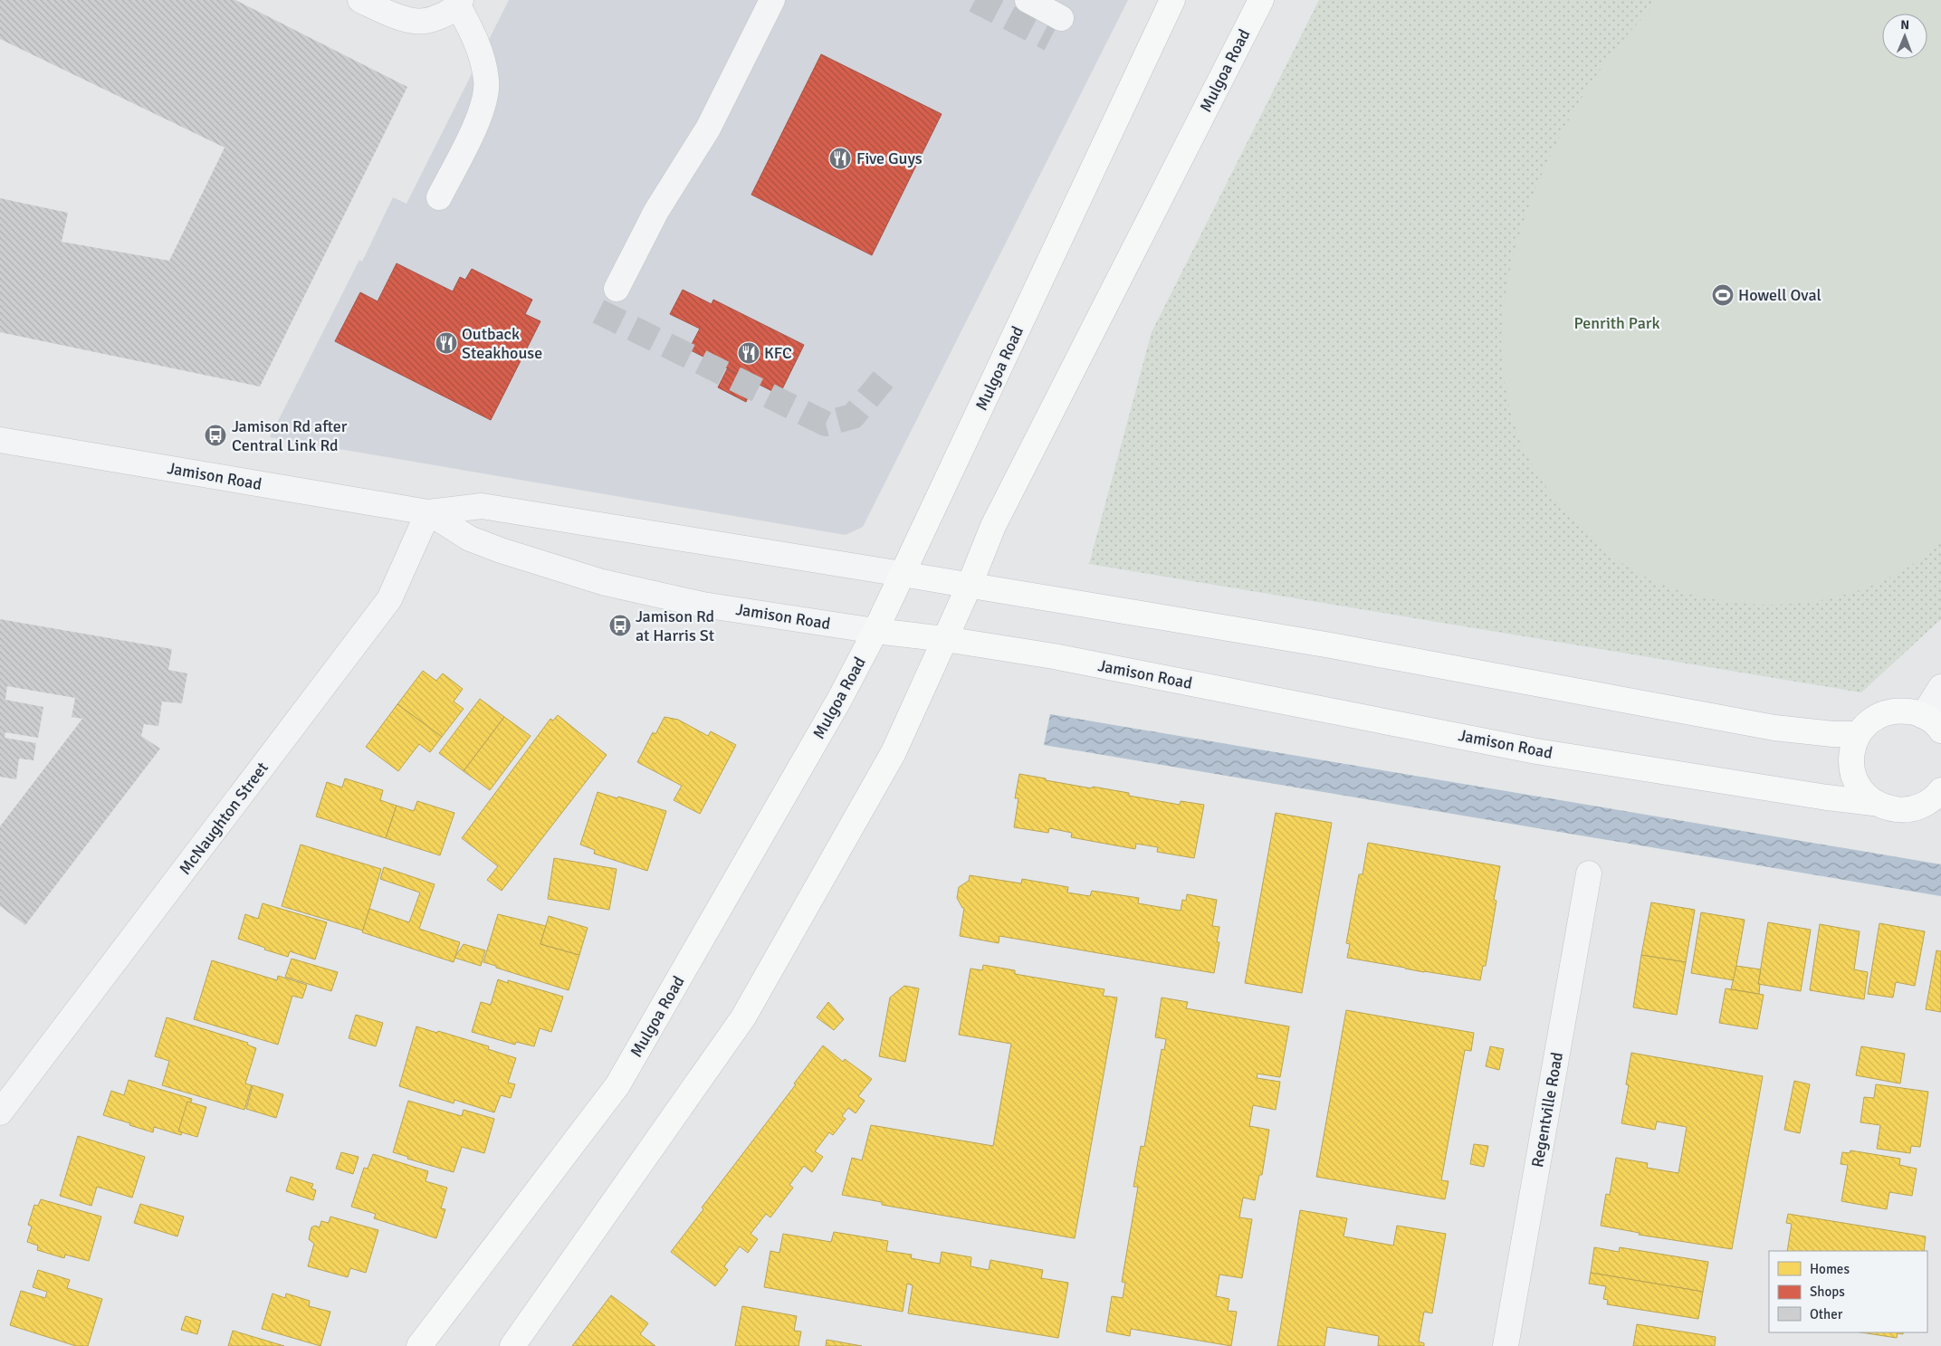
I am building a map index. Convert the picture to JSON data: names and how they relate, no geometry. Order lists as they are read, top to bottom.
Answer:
{
  "streets": {
    "main road": ["Mulgoa Road", "Jamison Road"],
    "street": ["McNaughton Street", "Regentville Road"]
  },
  "crossings": [
    ["Mulgoa Road", "Jamison Road"],
    ["Jamison Road", "McNaughton Street"]
  ],
  "parks": ["Penrith Park"],
  "places": {
    "restaurant": ["Five Guys", "Outback Steakhouse", "KFC"],
    "sports": ["Howell Oval"],
    "bus stop": ["Jamison Rd after Central Link Rd", "Jamison Rd at Harris St"]
  },
  "legend": ["Homes", "Shops", "Other"],
  "north": "top"
}
